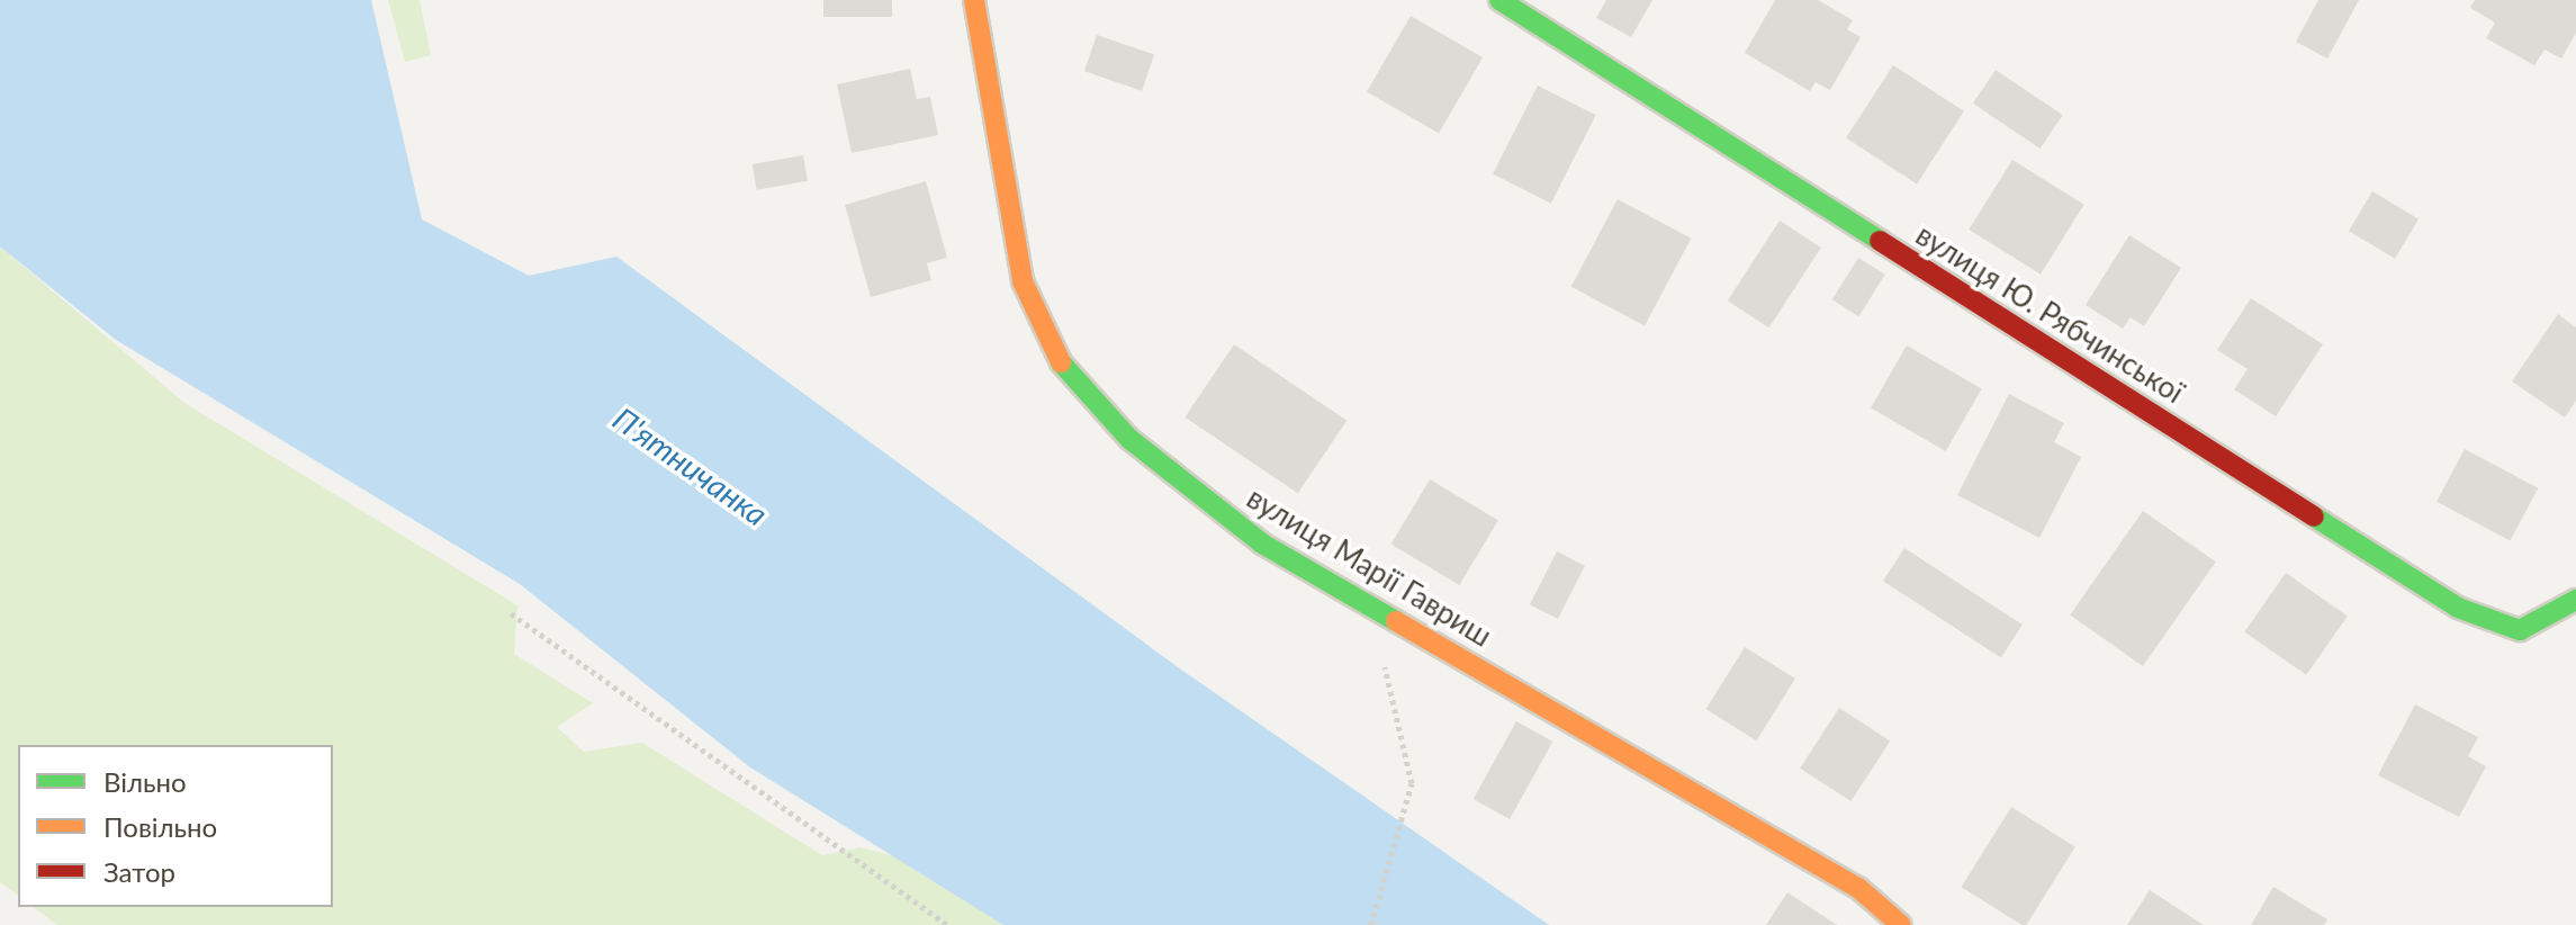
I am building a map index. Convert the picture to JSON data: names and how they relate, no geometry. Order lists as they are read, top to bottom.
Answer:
{
  "streets": {
    "street": ["вулиця Ю. Рябчинської", "вулиця Марії Гавриш"]
  },
  "water": ["П'ятничанка"],
  "legend": ["Вільно", "Повільно", "Затор"]
}
